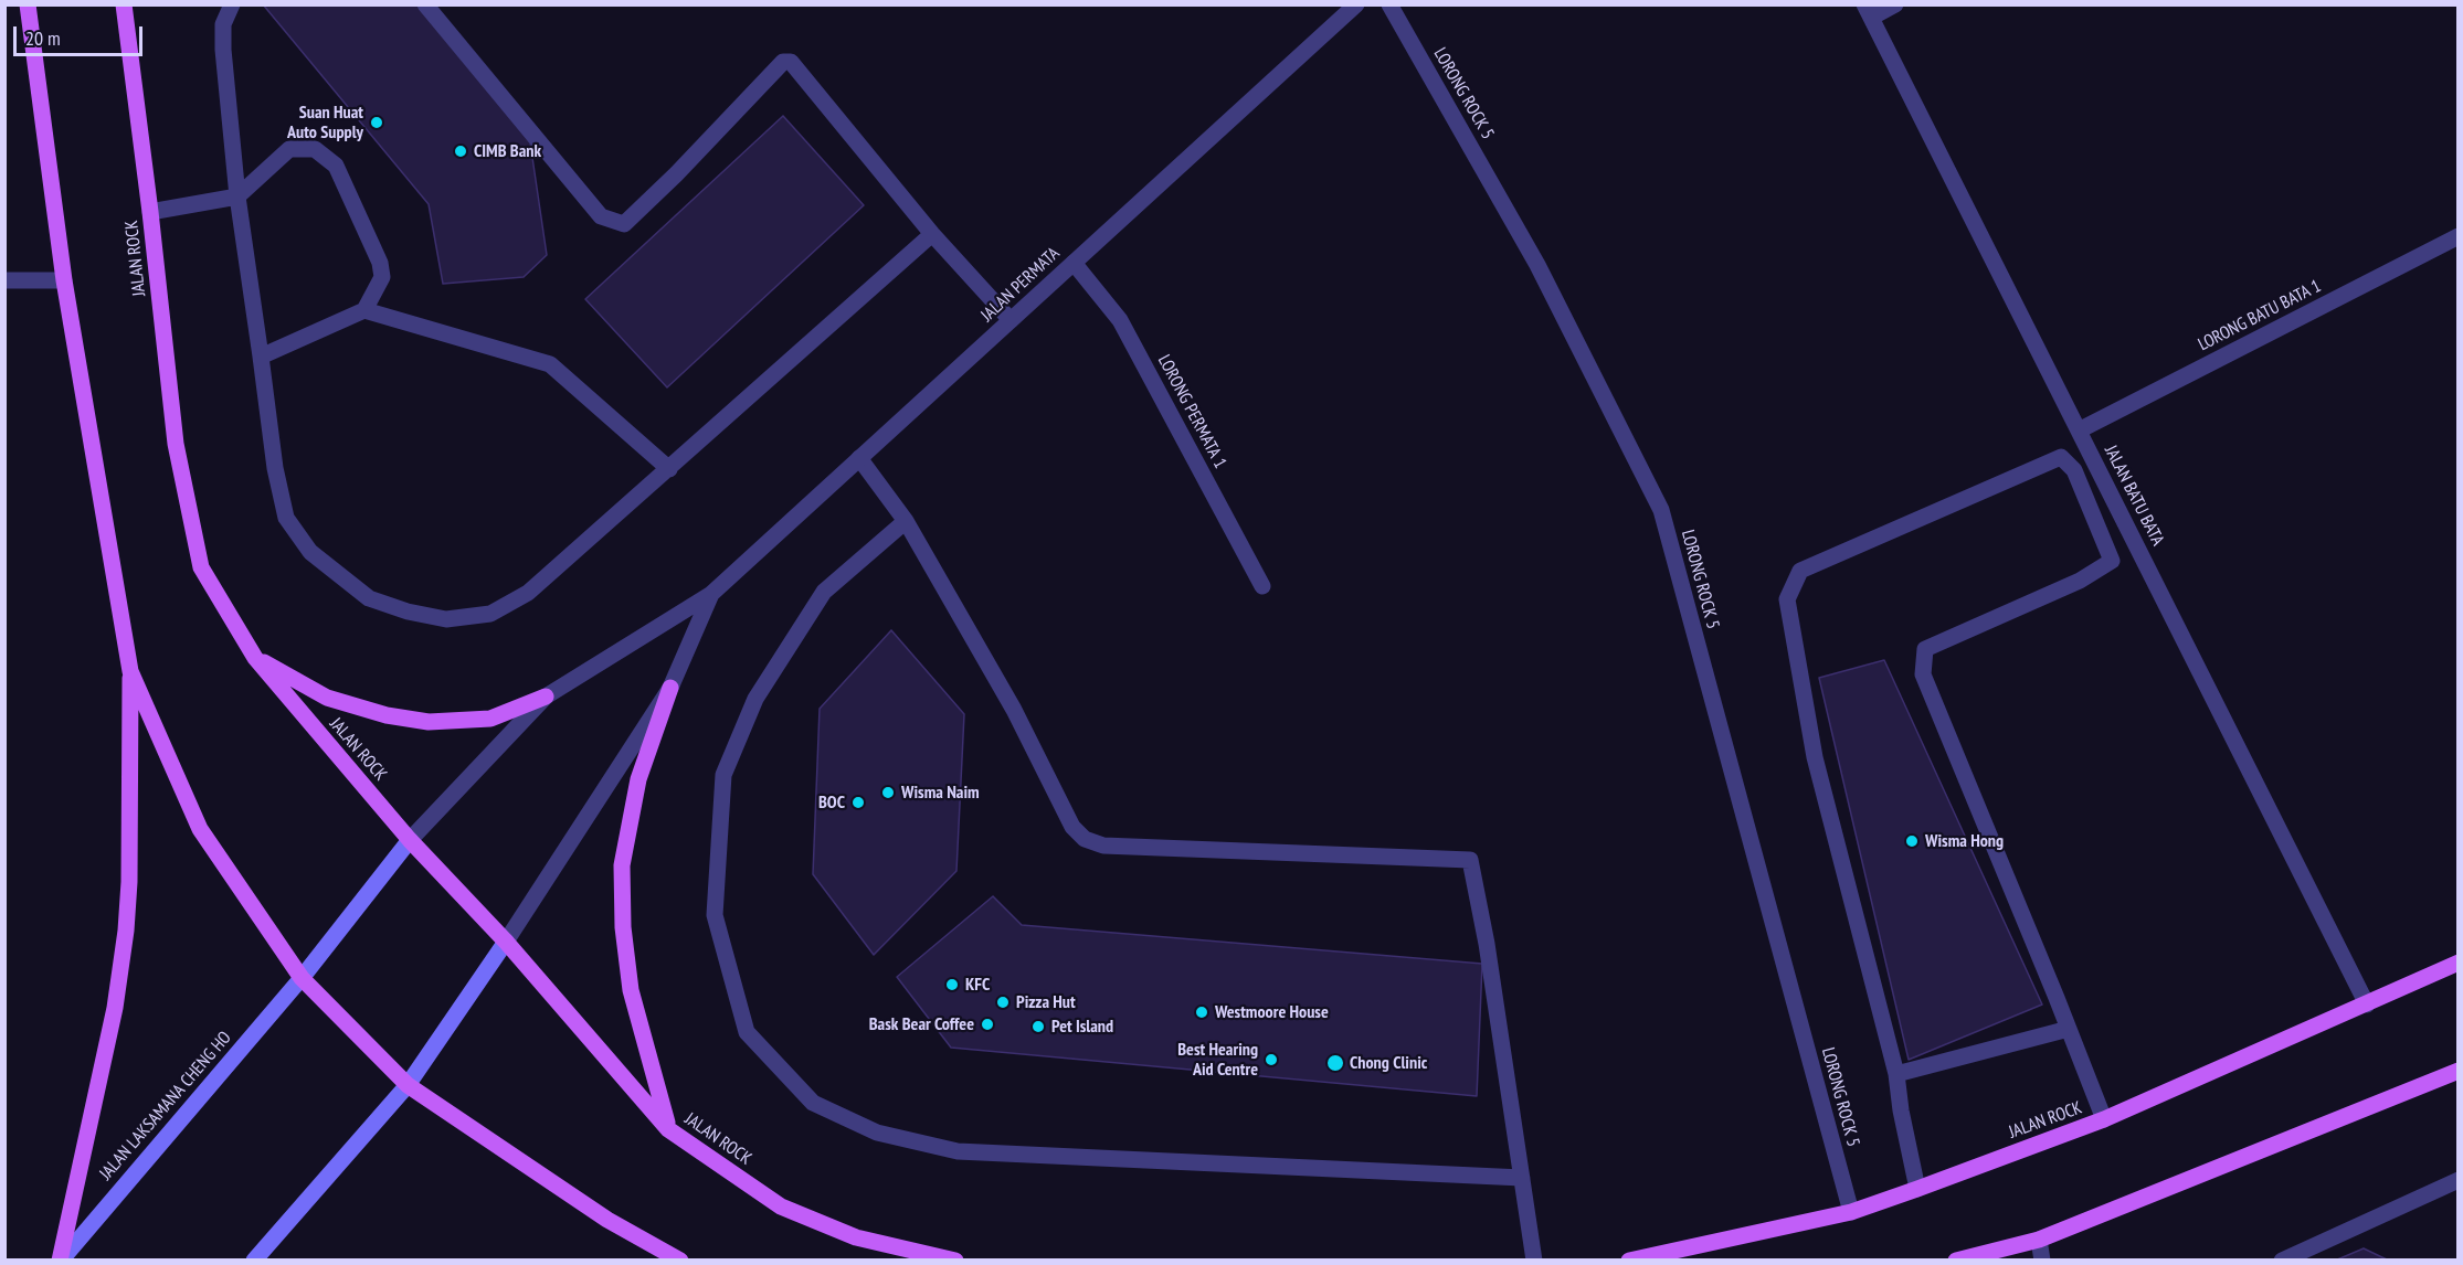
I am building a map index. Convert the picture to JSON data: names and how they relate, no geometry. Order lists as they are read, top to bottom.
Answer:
{
  "streets": {
    "main road": ["JALAN ROCK", "JALAN LAKSAMANA CHENG HO"],
    "street": [
      "LORONG ROCK 5",
      "JALAN PERMATA",
      "LORONG BATU BATA 1",
      "LORONG PERMATA 1",
      "JALAN BATU BATA"
    ]
  },
  "crossings": [
    ["LORONG ROCK 5", "JALAN ROCK"],
    ["JALAN ROCK", "JALAN BATU BATA"],
    ["JALAN ROCK", "JALAN LAKSAMANA CHENG HO"],
    ["JALAN PERMATA", "LORONG PERMATA 1"],
    ["LORONG BATU BATA 1", "JALAN BATU BATA"]
  ],
  "places": [
    "Suan Huat Auto Supply",
    "CIMB Bank",
    "Wisma Naim",
    "BOC",
    "Wisma Hong",
    "KFC",
    "Pizza Hut",
    "Westmoore House",
    "Bask Bear Coffee",
    "Pet Island",
    "Best Hearing Aid Centre",
    "Chong Clinic"
  ],
  "scale_bar": "20 m"
}
